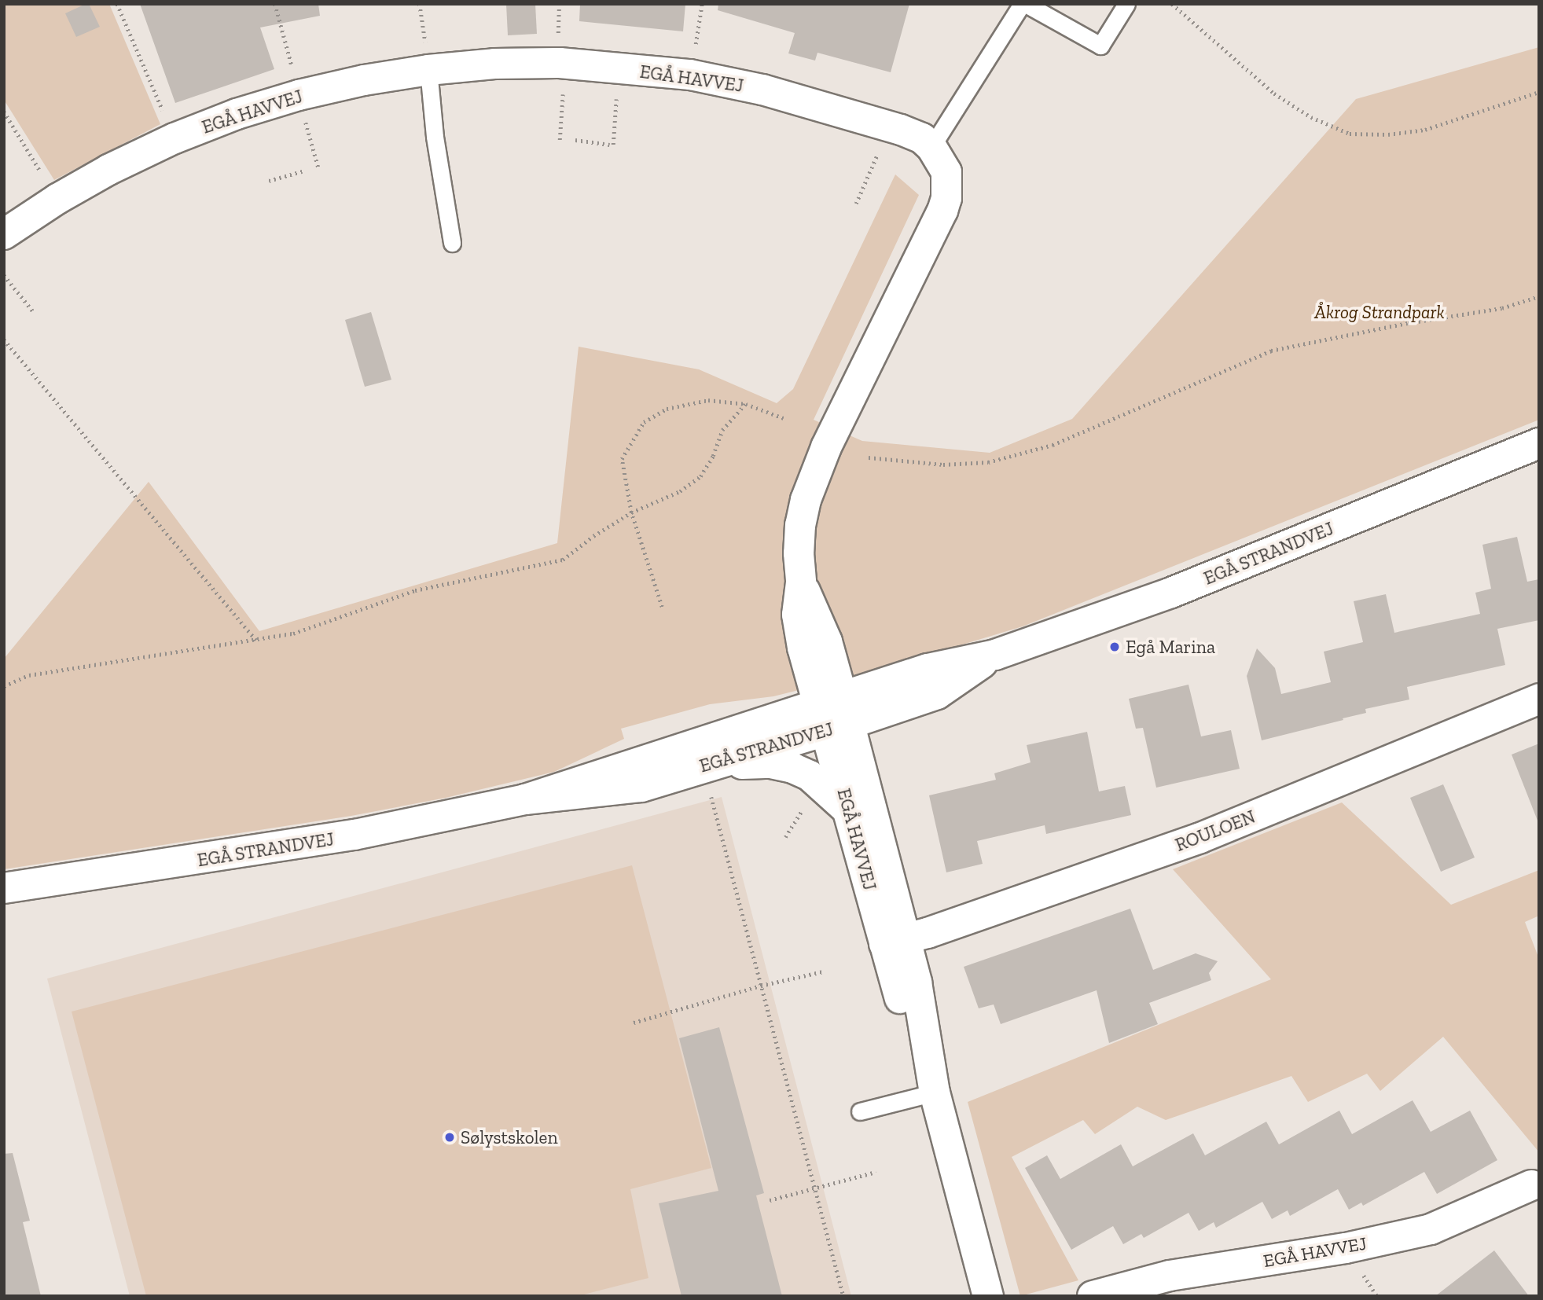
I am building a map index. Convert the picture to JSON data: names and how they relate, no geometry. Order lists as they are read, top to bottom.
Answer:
{
  "streets": {
    "street": ["EGÅ HAVVEJ", "EGÅ STRANDVEJ", "ROULOEN"]
  },
  "crossings": [
    ["EGÅ HAVVEJ", "EGÅ STRANDVEJ"],
    ["EGÅ HAVVEJ", "ROULOEN"]
  ],
  "parks": ["Åkrog Strandpark"],
  "places": ["Egå Marina", "Sølystskolen"]
}
